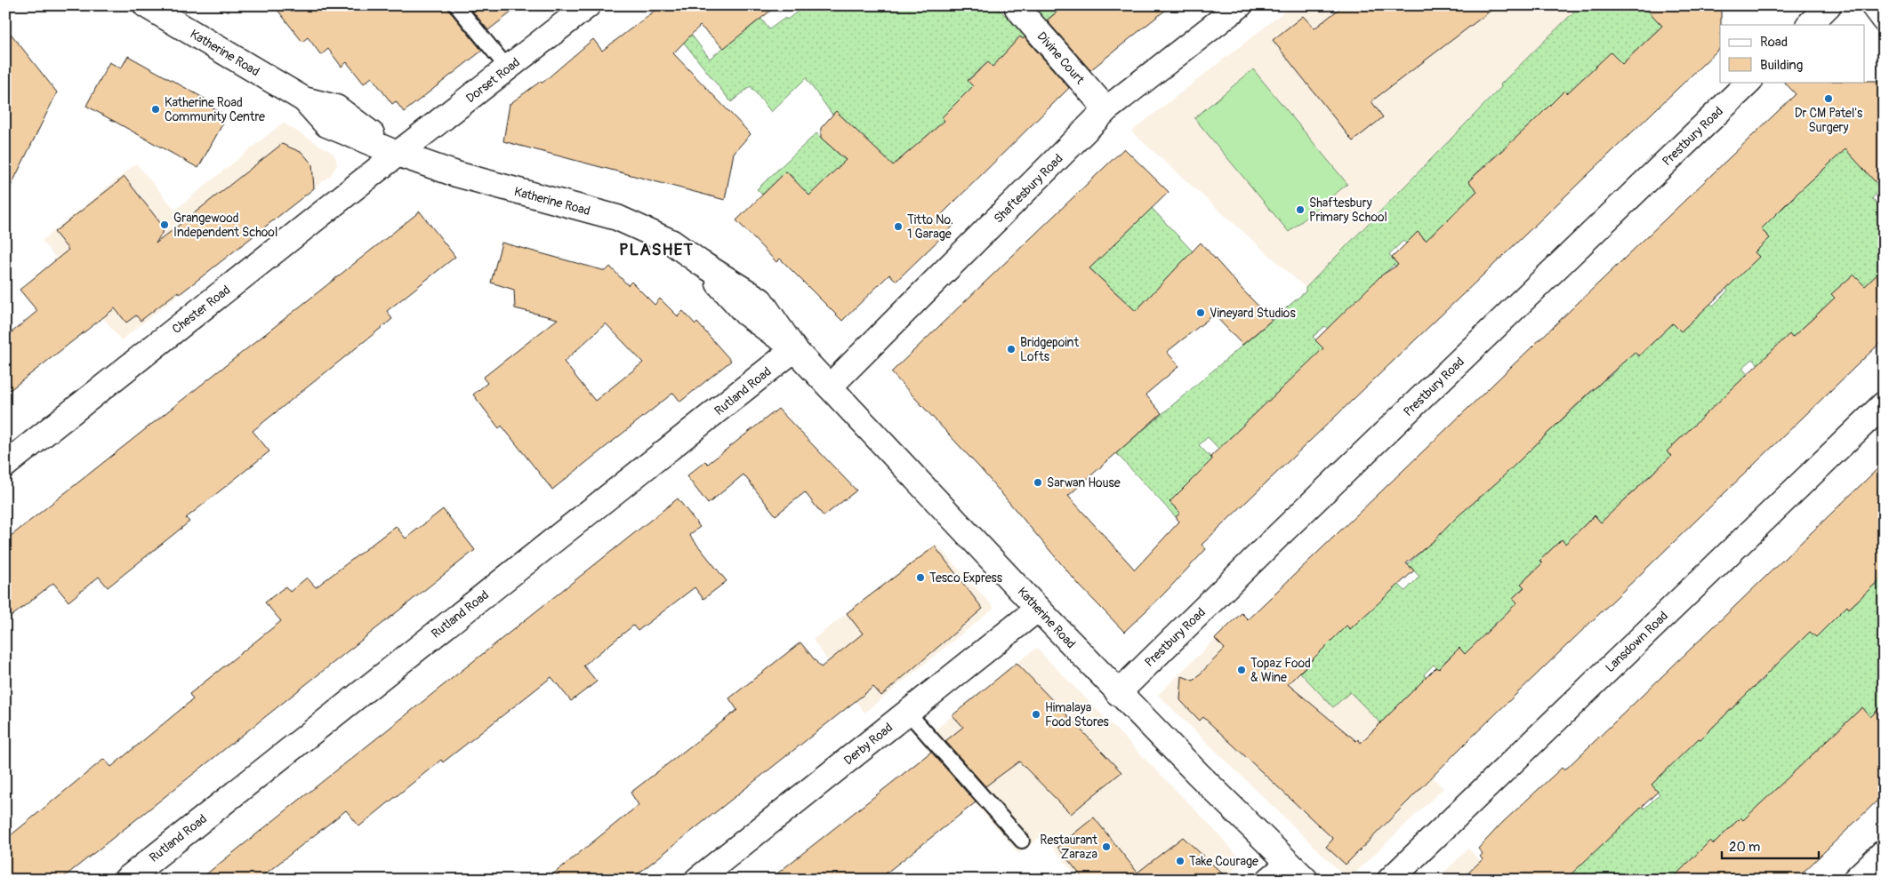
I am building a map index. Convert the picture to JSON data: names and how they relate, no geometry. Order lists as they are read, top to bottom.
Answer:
{
  "streets": {
    "street": [
      "Katherine Road",
      "Divine Court",
      "Dorset Road",
      "Prestbury Road",
      "Shaftesbury Road",
      "Chester Road",
      "Rutland Road",
      "Lansdown Road",
      "Derby Road"
    ]
  },
  "crossings": [
    ["Katherine Road", "Dorset Road"],
    ["Katherine Road", "Prestbury Road"],
    ["Katherine Road", "Shaftesbury Road"],
    ["Katherine Road", "Chester Road"],
    ["Katherine Road", "Rutland Road"],
    ["Katherine Road", "Derby Road"],
    ["Divine Court", "Shaftesbury Road"],
    ["Dorset Road", "Chester Road"]
  ],
  "districts": ["PLASHET"],
  "places": [
    "Dr CM Patel's Surgery",
    "Katherine Road Community Centre",
    "Shaftesbury Primary School",
    "Grangewood Independent School",
    "Titto No. 1 Garage",
    "Vineyard Studios",
    "Bridgepoint Lofts",
    "Sarwan House",
    "Tesco Express",
    "Topaz Food & Wine",
    "Himalaya Food Stores",
    "Restaurant Zaraza",
    "Take Courage"
  ],
  "legend": ["Road", "Building"],
  "scale_bar": "20 m"
}
